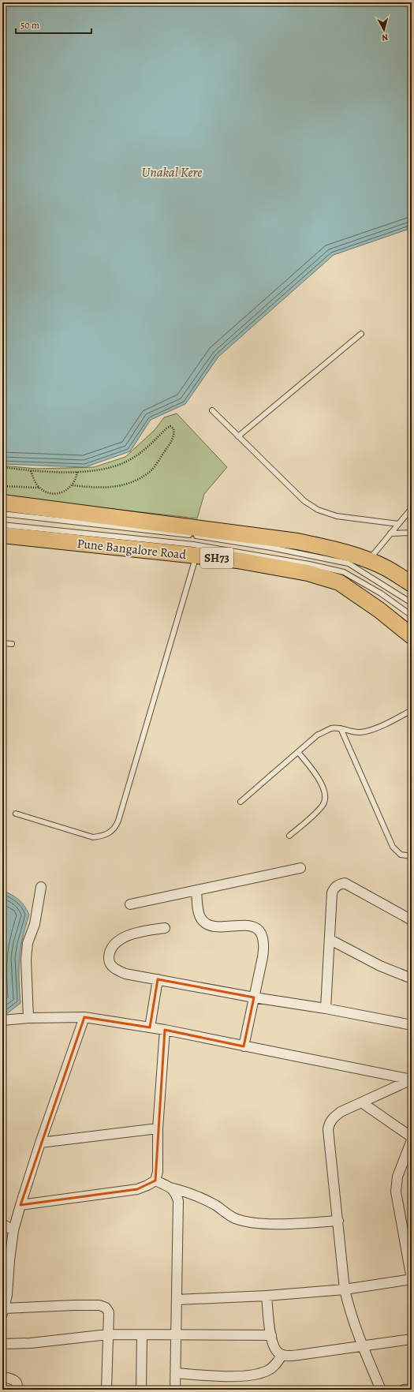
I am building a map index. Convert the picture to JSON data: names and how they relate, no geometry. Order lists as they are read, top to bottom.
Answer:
{
  "streets": {
    "main road": ["Pune Bangalore Road", "SH73"]
  },
  "water": ["Unakal Kere"],
  "scale_bar": "50 m",
  "north": "bottom"
}
